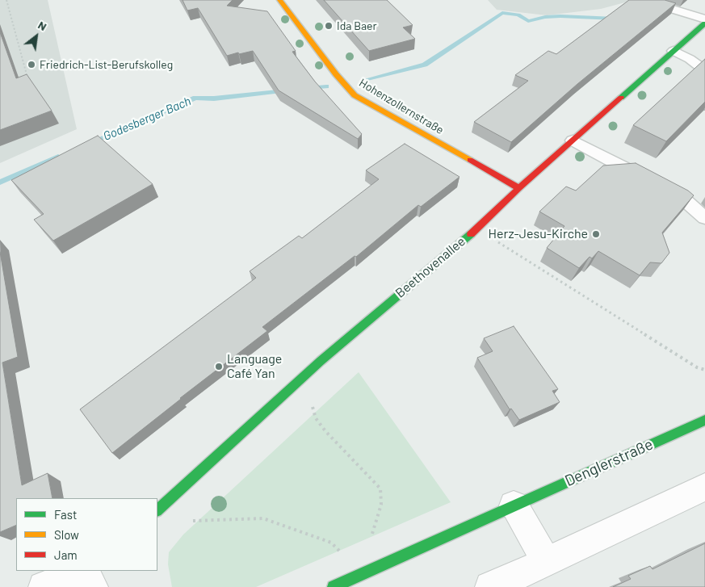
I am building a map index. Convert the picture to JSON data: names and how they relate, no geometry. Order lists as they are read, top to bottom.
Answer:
{
  "streets": {
    "street": ["Hohenzollernstraße", "Beethovenallee", "Denglerstraße"]
  },
  "crossings": [
    ["Hohenzollernstraße", "Beethovenallee"]
  ],
  "water": ["Godesberger Bach"],
  "places": [
    "Ida Baer",
    "Friedrich-List-Berufskolleg",
    "Herz-Jesu-Kirche",
    "Language Café Yan"
  ],
  "legend": ["Fast", "Slow", "Jam"],
  "north": "top right"
}
